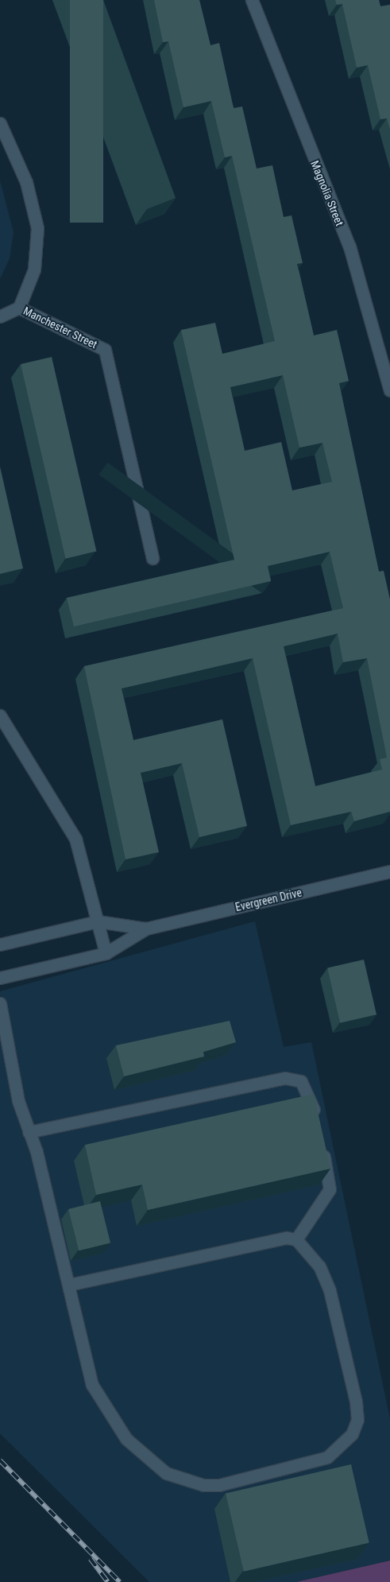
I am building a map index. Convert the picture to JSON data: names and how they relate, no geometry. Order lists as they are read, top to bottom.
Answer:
{
  "streets": {
    "street": ["Magnolia Street", "Manchester Street", "Evergreen Drive"]
  }
}
